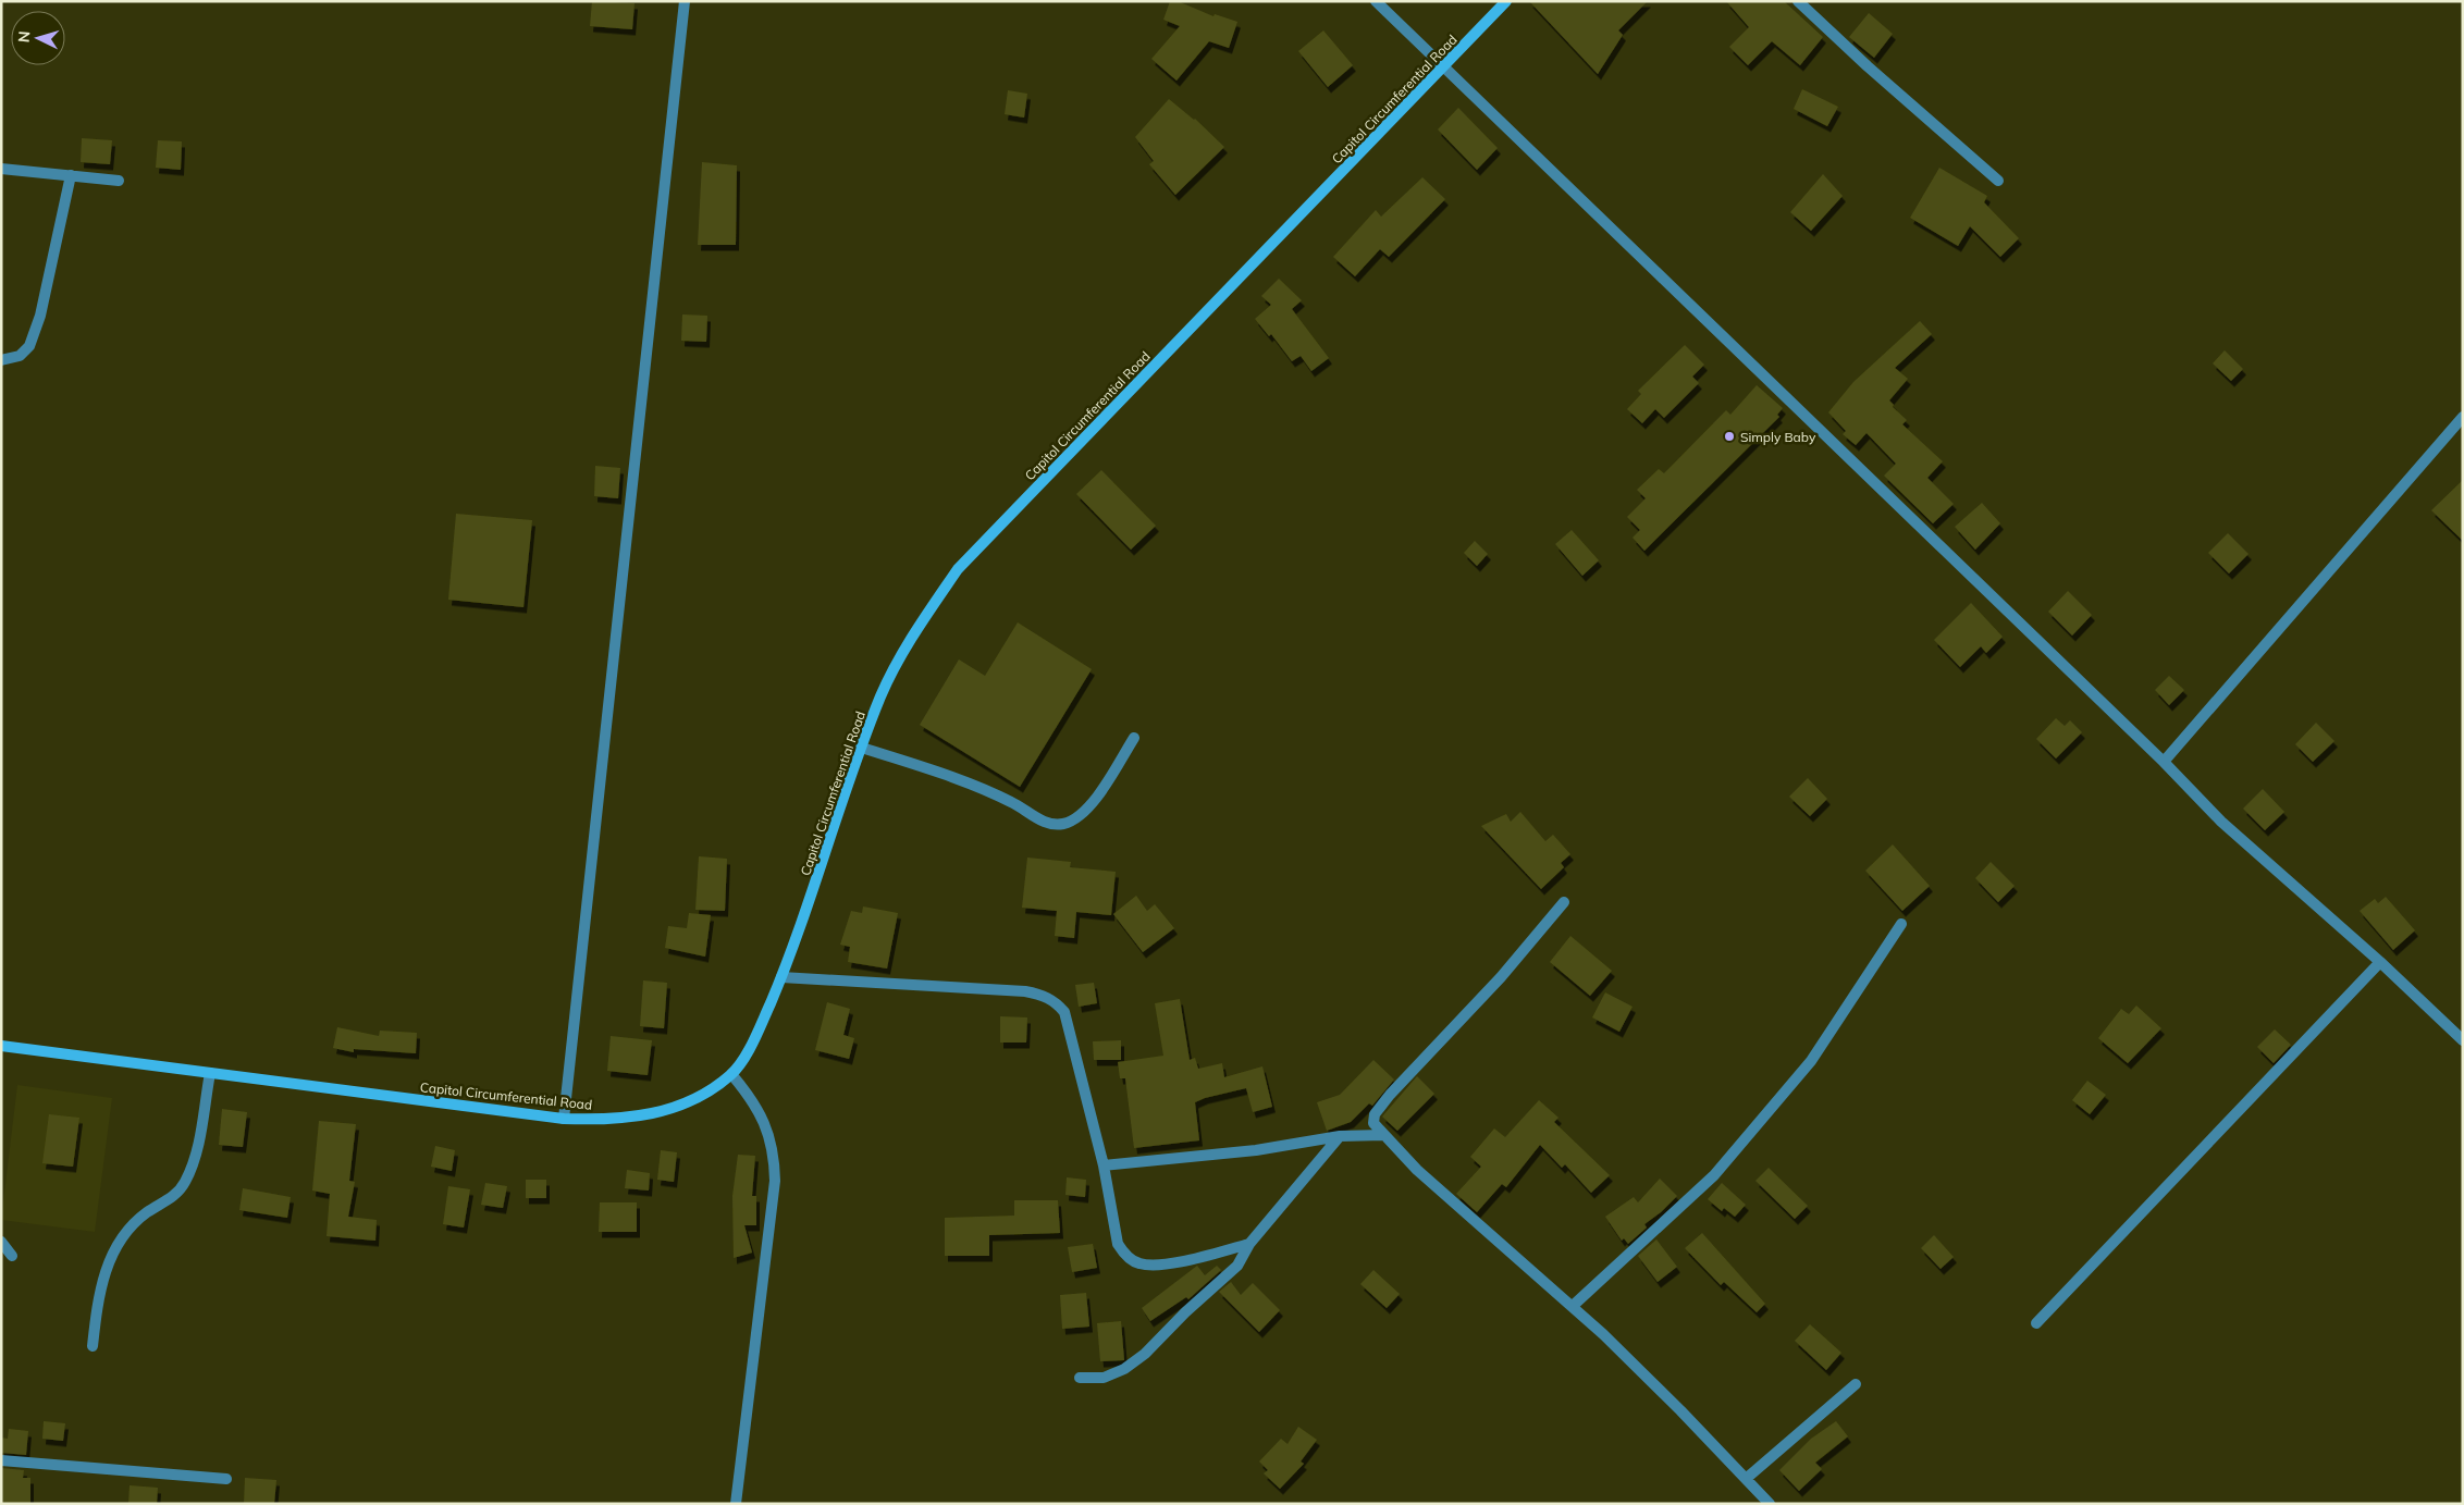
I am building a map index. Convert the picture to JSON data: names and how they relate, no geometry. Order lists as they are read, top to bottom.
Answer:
{
  "streets": {
    "main road": ["Capitol Circumferential Road"]
  },
  "places": ["Simply Baby"],
  "north": "left"
}
